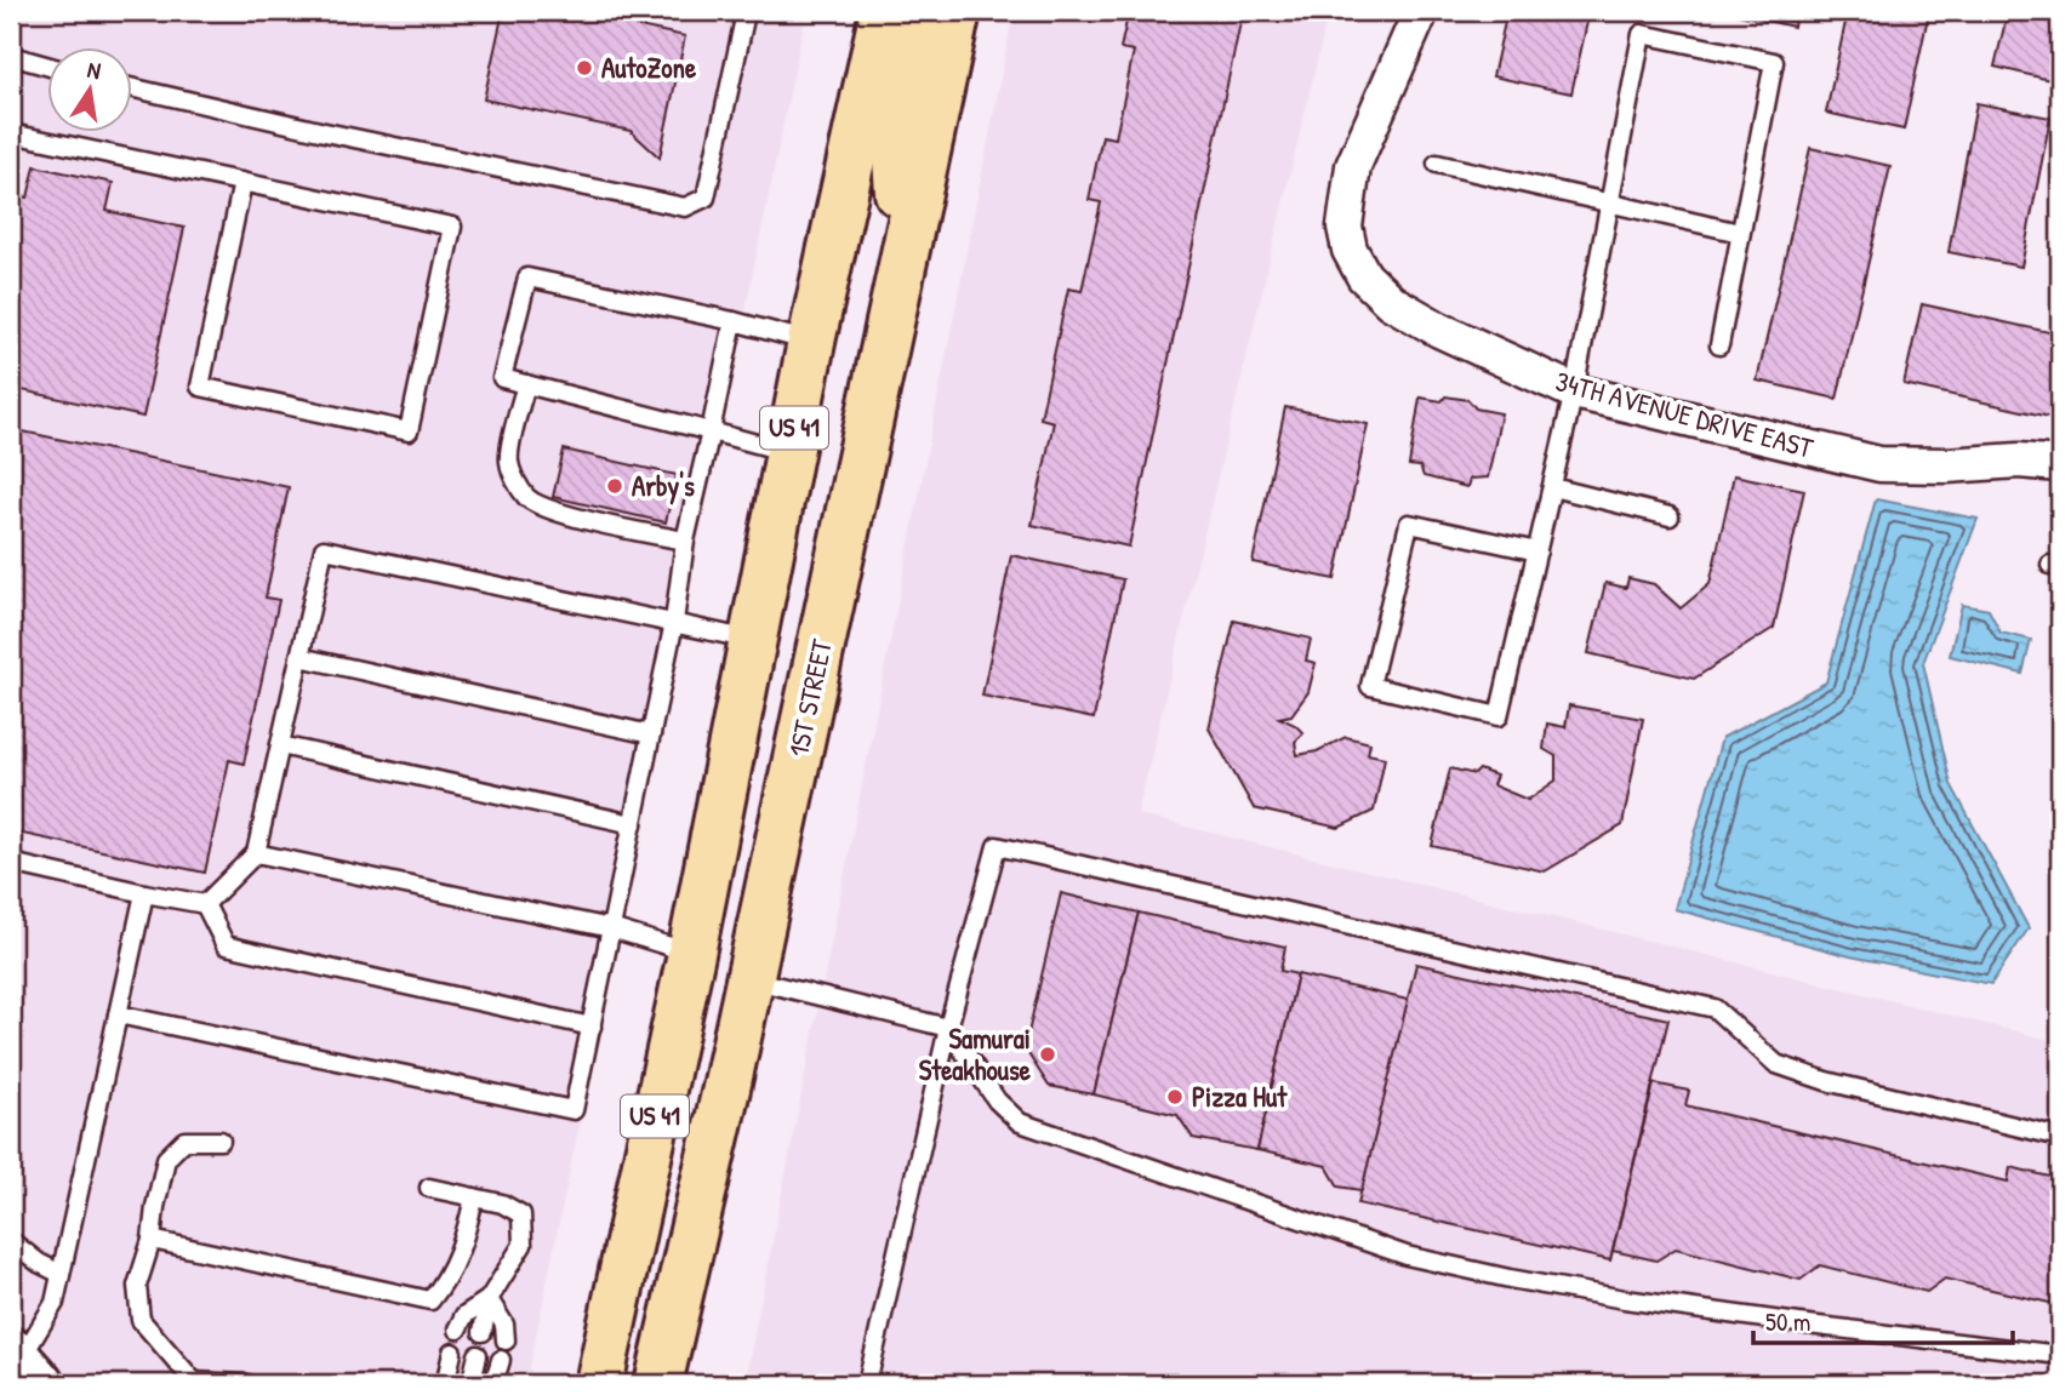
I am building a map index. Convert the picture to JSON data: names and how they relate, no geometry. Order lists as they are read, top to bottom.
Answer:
{
  "streets": {
    "main road": ["US 41", "1ST STREET"],
    "street": ["34TH AVENUE DRIVE EAST"]
  },
  "places": [
    "AutoZone",
    "Arby's",
    "Samurai Steakhouse",
    "Pizza Hut"
  ],
  "scale_bar": "50 m",
  "north": "top"
}
